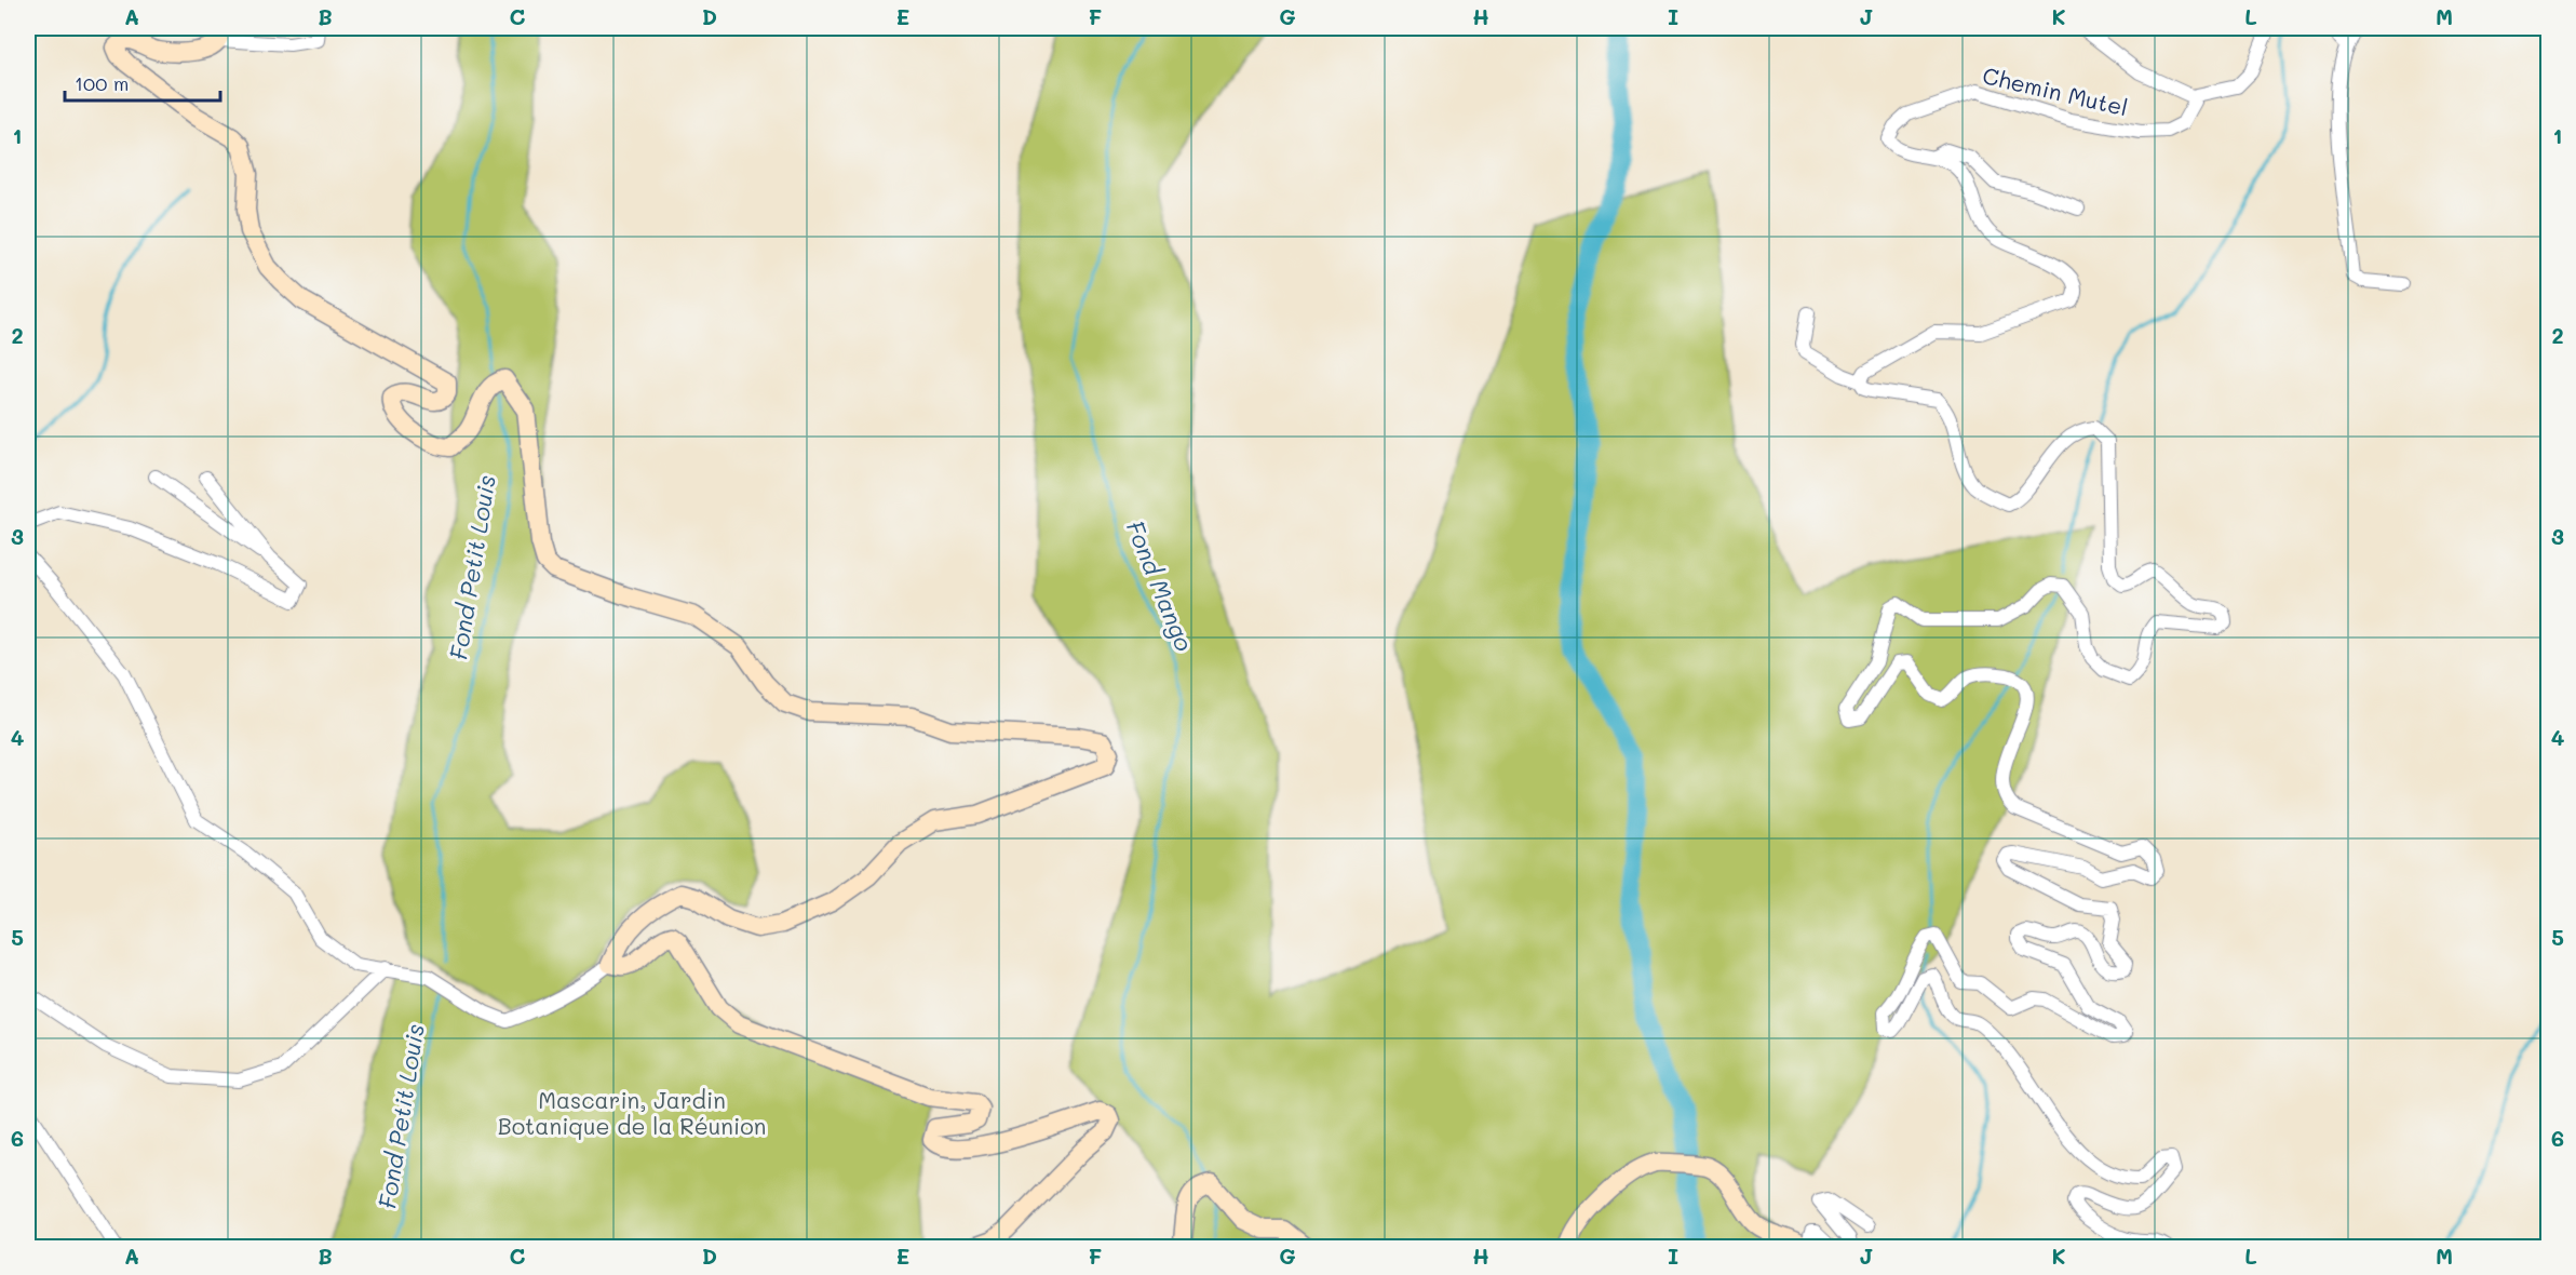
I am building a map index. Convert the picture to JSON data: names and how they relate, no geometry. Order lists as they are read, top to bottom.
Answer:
{
  "streets": {
    "street": ["Chemin Mutel"]
  },
  "water": ["Fond Petit Louis", "Fond Mango"],
  "parks": ["Mascarin, Jardin Botanique de la Réunion"],
  "scale_bar": "100 m",
  "grid": {
    "columns": [
      "A",
      "B",
      "C",
      "D",
      "E",
      "F",
      "G",
      "H",
      "I",
      "J",
      "K",
      "L",
      "M"
    ],
    "rows": [
      "1",
      "2",
      "3",
      "4",
      "5",
      "6"
    ]
  }
}
